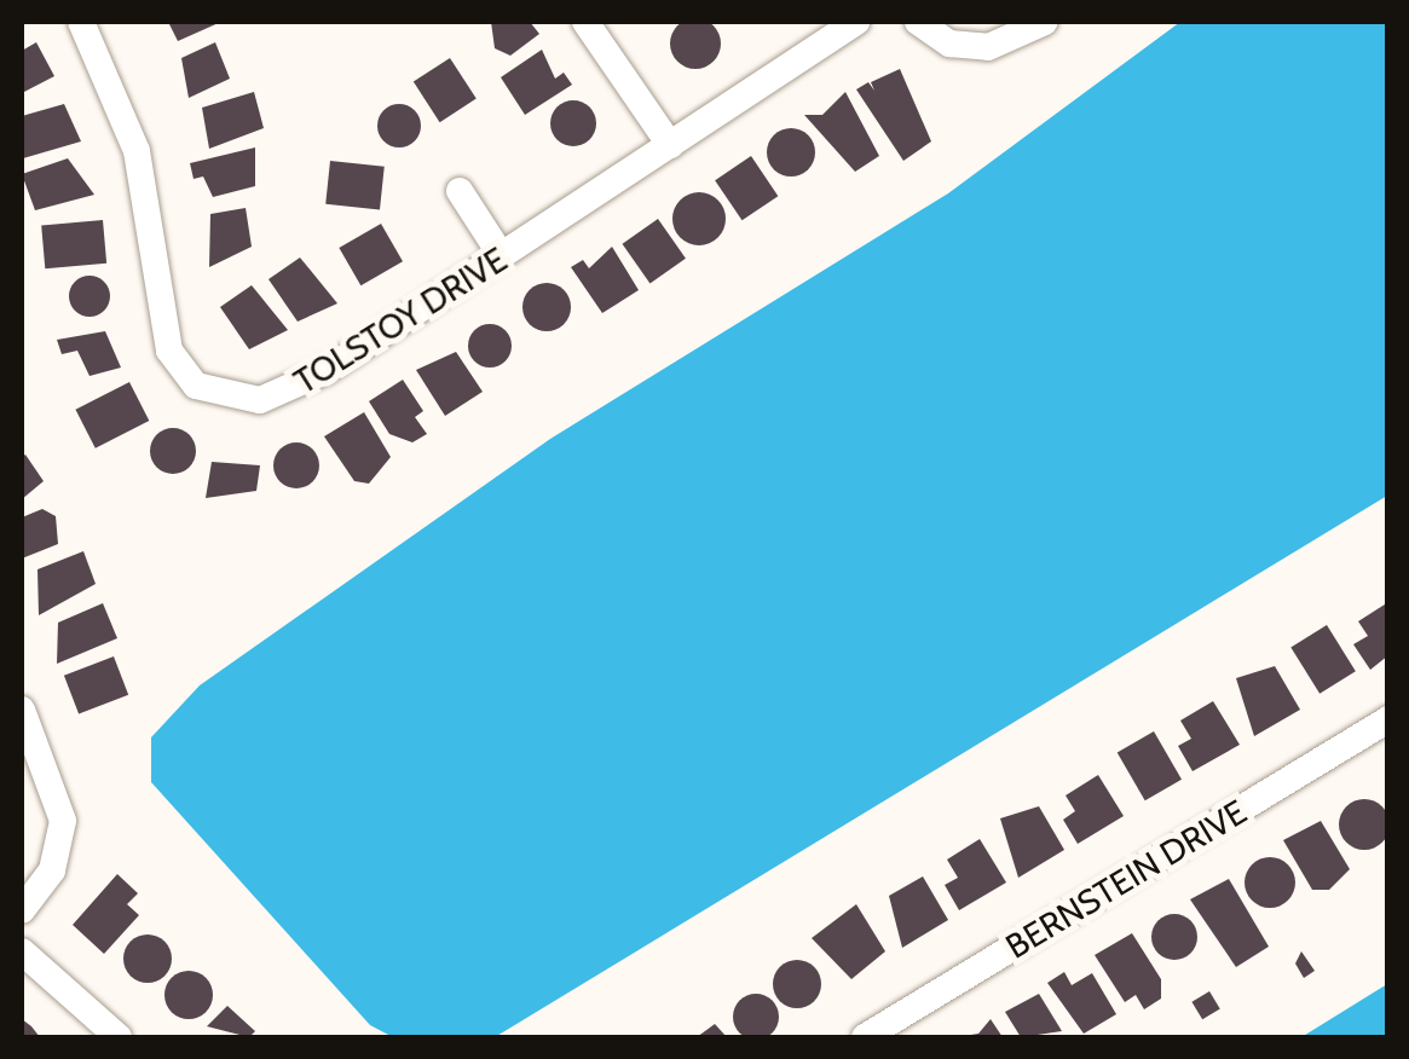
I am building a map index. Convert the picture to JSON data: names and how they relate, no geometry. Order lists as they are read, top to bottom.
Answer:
{
  "streets": {
    "street": ["TOLSTOY DRIVE", "BERNSTEIN DRIVE"]
  }
}
